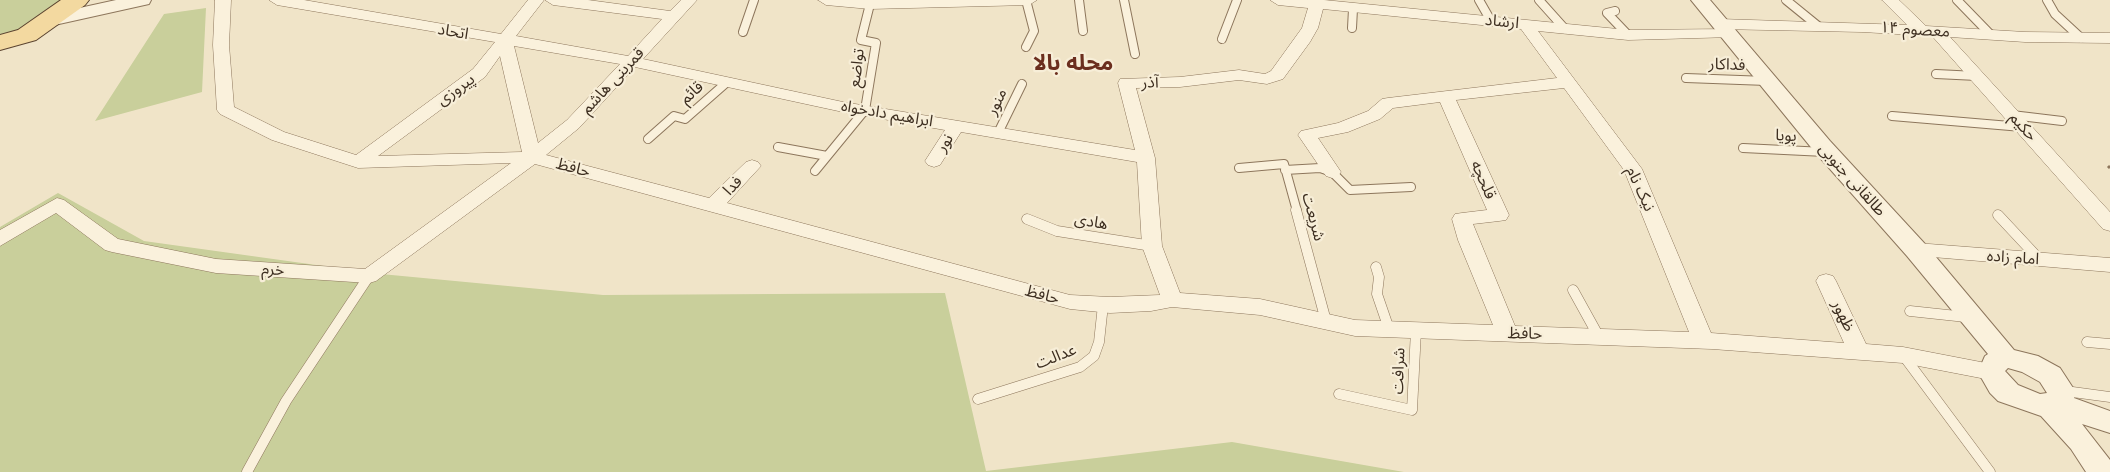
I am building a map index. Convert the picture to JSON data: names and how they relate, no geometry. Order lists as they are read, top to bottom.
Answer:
{
  "streets": {
    "street": [
      "ارشاد",
      "۱۴ معصوم",
      "اتحاد",
      "قمربنی هاشم",
      "آذر",
      "پیروزی",
      "ابراهیم دادخواه",
      "حکیم",
      "نور",
      "حافظ",
      "قلحچه",
      "طالقانی جنوبی",
      "فدا",
      "نیک نام",
      "امام زاده",
      "خرم",
      "ظهور"
    ],
    "lane": [
      "فداکار",
      "تواضع",
      "قائم",
      "منور",
      "پویا",
      "شریعت",
      "هادی",
      "عدالت",
      "شرافت"
    ]
  },
  "crossings": [
    ["ارشاد", "۱۴ معصوم"],
    ["ارشاد", "آذر"],
    ["ارشاد", "طالقانی جنوبی"],
    ["ارشاد", "نیک نام"],
    ["۱۴ معصوم", "حکیم"],
    ["۱۴ معصوم", "طالقانی جنوبی"],
    ["اتحاد", "قمربنی هاشم"],
    ["اتحاد", "پیروزی"],
    ["اتحاد", "ابراهیم دادخواه"],
    ["فداکار", "طالقانی جنوبی"],
    ["تواضع", "ابراهیم دادخواه"],
    ["قمربنی هاشم", "ابراهیم دادخواه"],
    ["قمربنی هاشم", "حافظ"],
    ["آذر", "ابراهیم دادخواه"],
    ["آذر", "حافظ"],
    ["آذر", "هادی"],
    ["پیروزی", "حافظ"],
    ["قائم", "ابراهیم دادخواه"],
    ["منور", "ابراهیم دادخواه"],
    ["ابراهیم دادخواه", "نور"],
    ["پویا", "طالقانی جنوبی"],
    ["حافظ", "قلحچه"],
    ["حافظ", "طالقانی جنوبی"],
    ["حافظ", "فدا"],
    ["حافظ", "نیک نام"],
    ["حافظ", "شریعت"],
    ["حافظ", "ظهور"],
    ["حافظ", "عدالت"],
    ["حافظ", "شرافت"],
    ["طالقانی جنوبی", "امام زاده"]
  ],
  "districts": ["محله بالا"]
}
